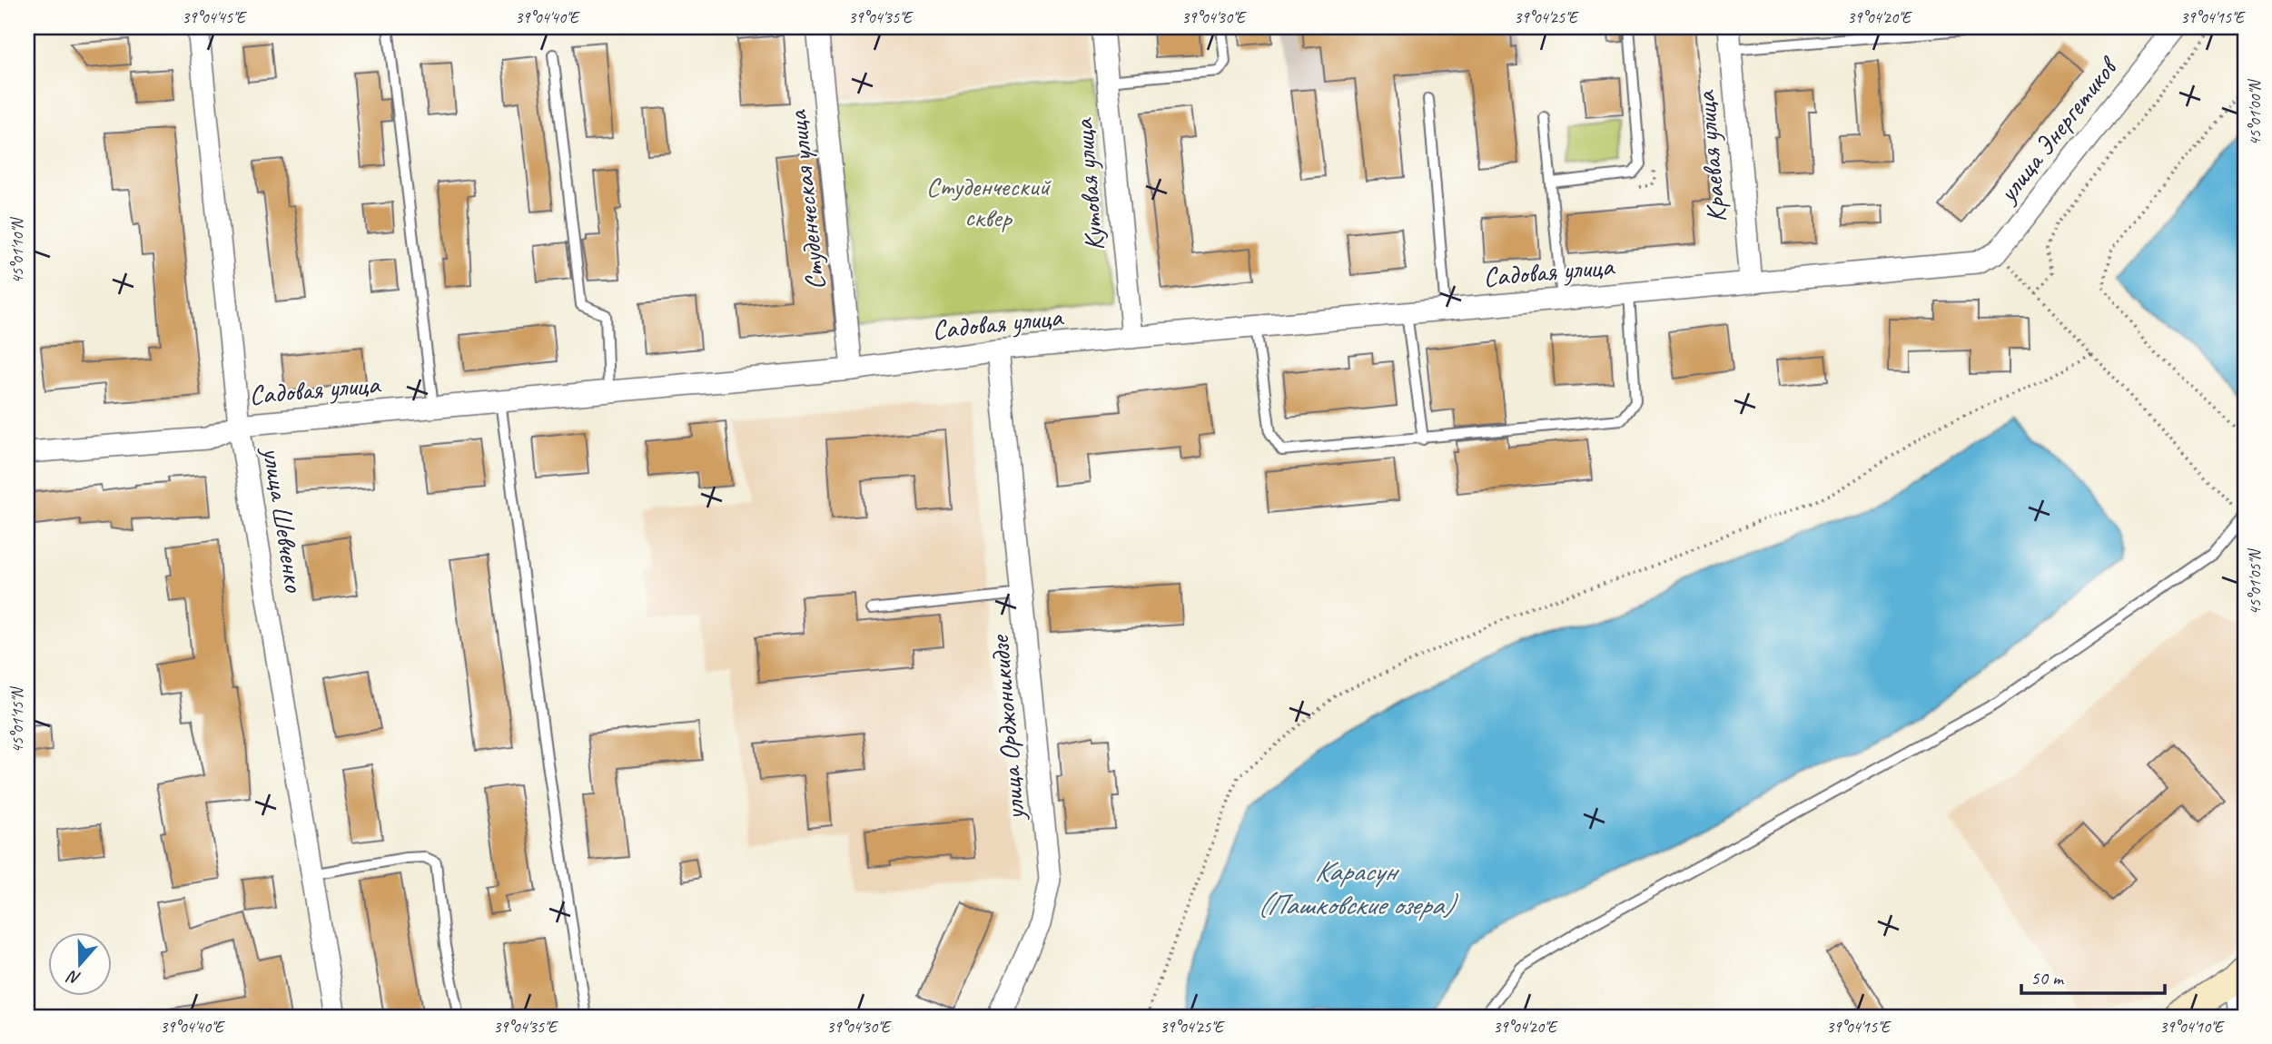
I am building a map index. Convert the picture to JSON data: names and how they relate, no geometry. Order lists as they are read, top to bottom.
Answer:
{
  "streets": {
    "street": [
      "улица Энергетиков",
      "Краевая улица",
      "Кутовая улица",
      "Студенческая улица",
      "Садовая улица",
      "улица Шевченко",
      "улица Орджоникидзе"
    ]
  },
  "crossings": [
    ["улица Энергетиков", "Садовая улица"],
    ["Краевая улица", "Садовая улица"],
    ["Кутовая улица", "Садовая улица"],
    ["Студенческая улица", "Садовая улица"],
    ["Садовая улица", "улица Шевченко"],
    ["Садовая улица", "улица Орджоникидзе"]
  ],
  "water": ["Карасун (Пашковские озера)"],
  "parks": ["Студенческий сквер"],
  "scale_bar": "50 m",
  "north": "bottom",
  "coordinates": [
    "39°04'45\"E",
    "39°04'40\"E",
    "39°04'35\"E",
    "39°04'30\"E",
    "39°04'25\"E",
    "39°04'20\"E",
    "39°04'15\"E",
    "45°01'00\"N",
    "45°01'10\"N",
    "45°01'05\"N",
    "45°01'15\"N",
    "39°04'10\"E"
  ]
}
